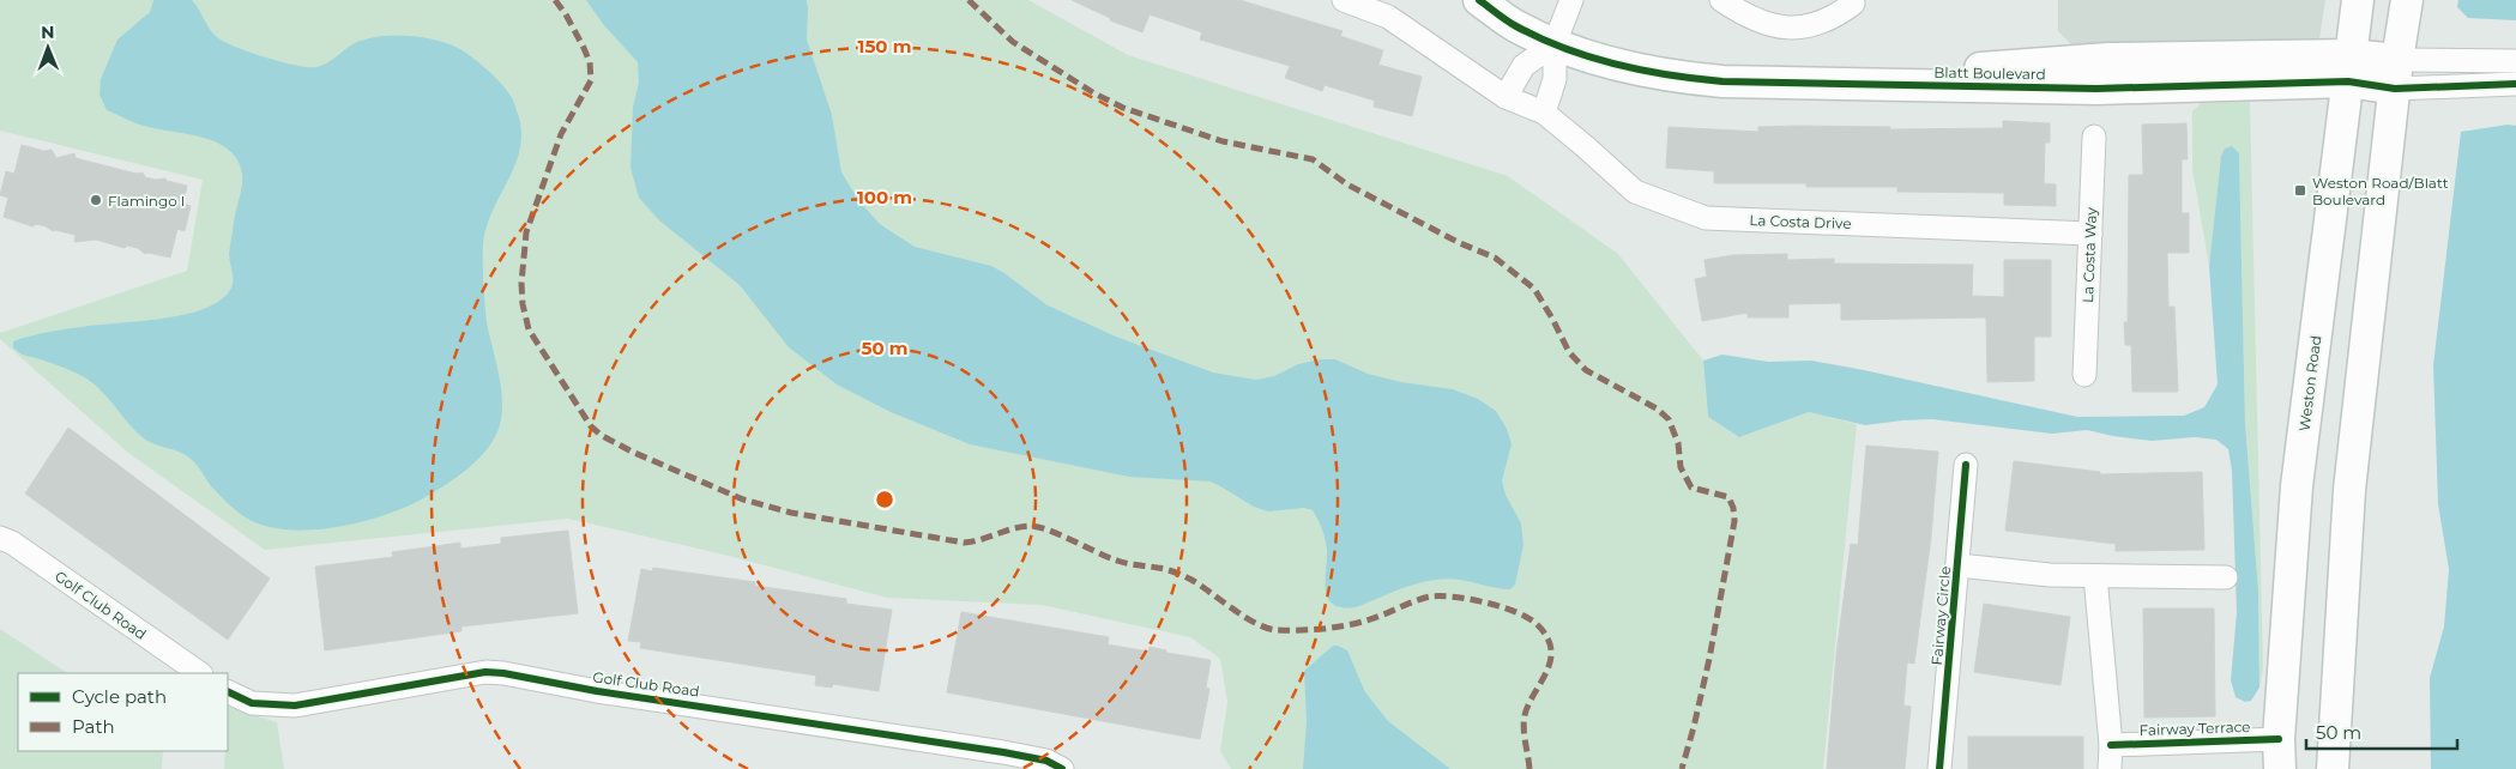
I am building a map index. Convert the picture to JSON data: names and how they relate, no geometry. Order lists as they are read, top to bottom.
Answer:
{
  "streets": {
    "main road": ["Blatt Boulevard", "Weston Road"],
    "street": [
      "La Costa Drive",
      "La Costa Way",
      "Golf Club Road",
      "Fairway Circle",
      "Fairway Terrace"
    ]
  },
  "crossings": [
    ["Blatt Boulevard", "Weston Road"],
    ["La Costa Drive", "La Costa Way"],
    ["Weston Road", "Fairway Terrace"]
  ],
  "places": {
    "transit": ["Weston Road/Blatt Boulevard"],
    "other": ["Flamingo I"]
  },
  "legend": ["Cycle path", "Path"],
  "scale_bar": "50 m",
  "north": "top",
  "rings": ["150 m", "100 m", "50 m"]
}
